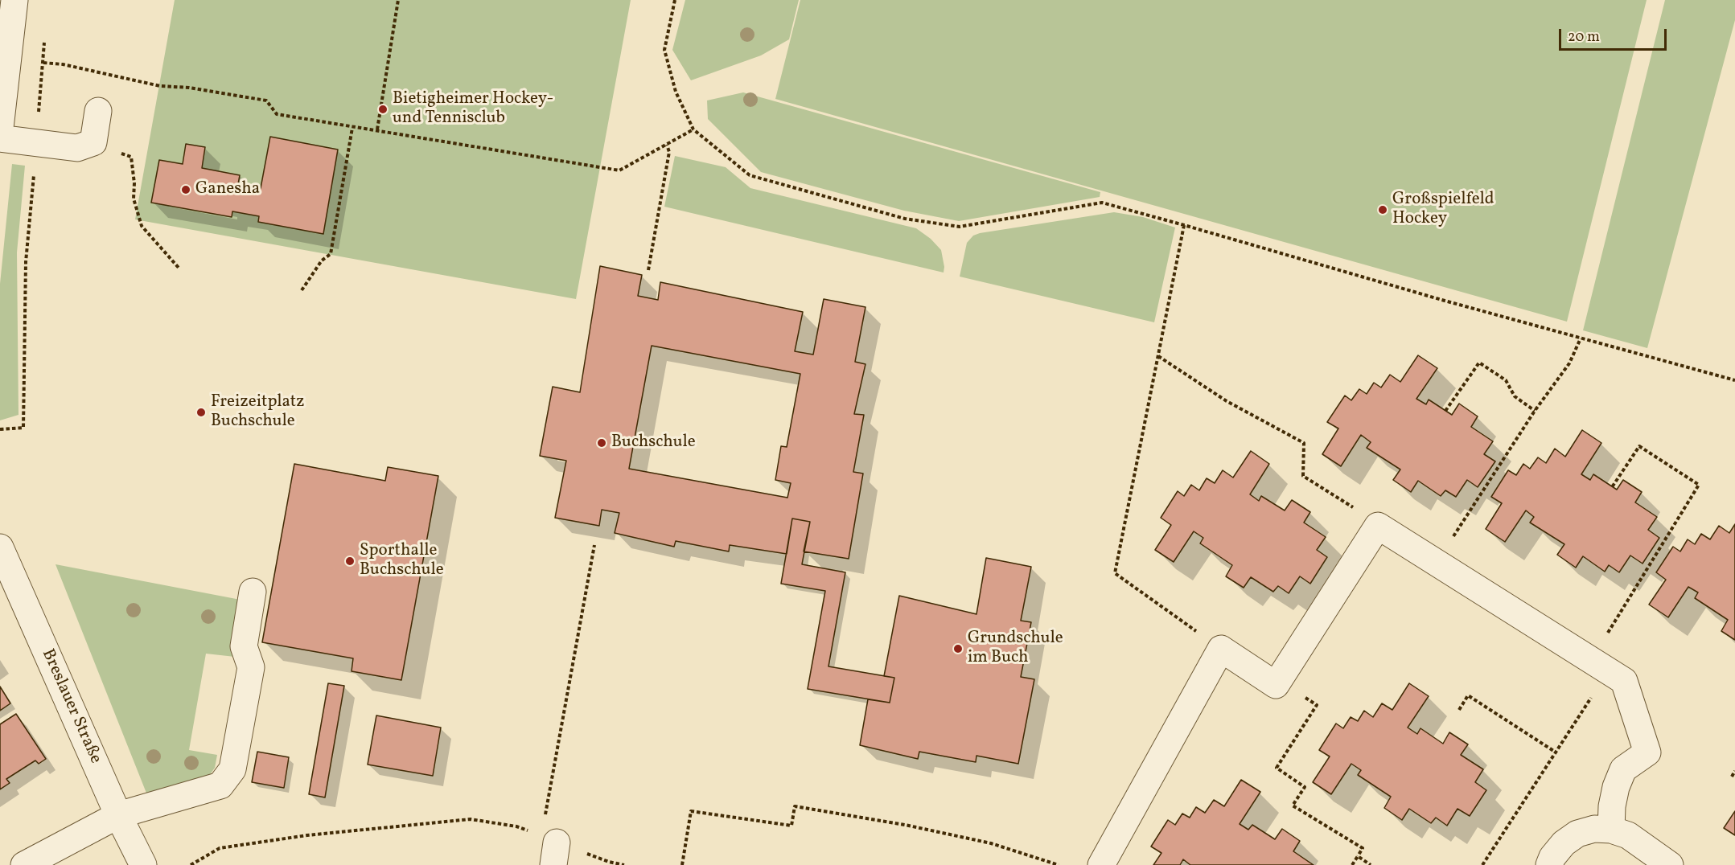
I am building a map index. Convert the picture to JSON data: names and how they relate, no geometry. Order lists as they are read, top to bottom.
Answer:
{
  "streets": {
    "street": ["Breslauer Straße"]
  },
  "places": [
    "Bietigheimer Hockey- und Tennisclub",
    "Ganesha",
    "Großspielfeld Hockey",
    "Freizeitplatz Buchschule",
    "Buchschule",
    "Sporthalle Buchschule",
    "Grundschule im Buch"
  ],
  "scale_bar": "20 m"
}
